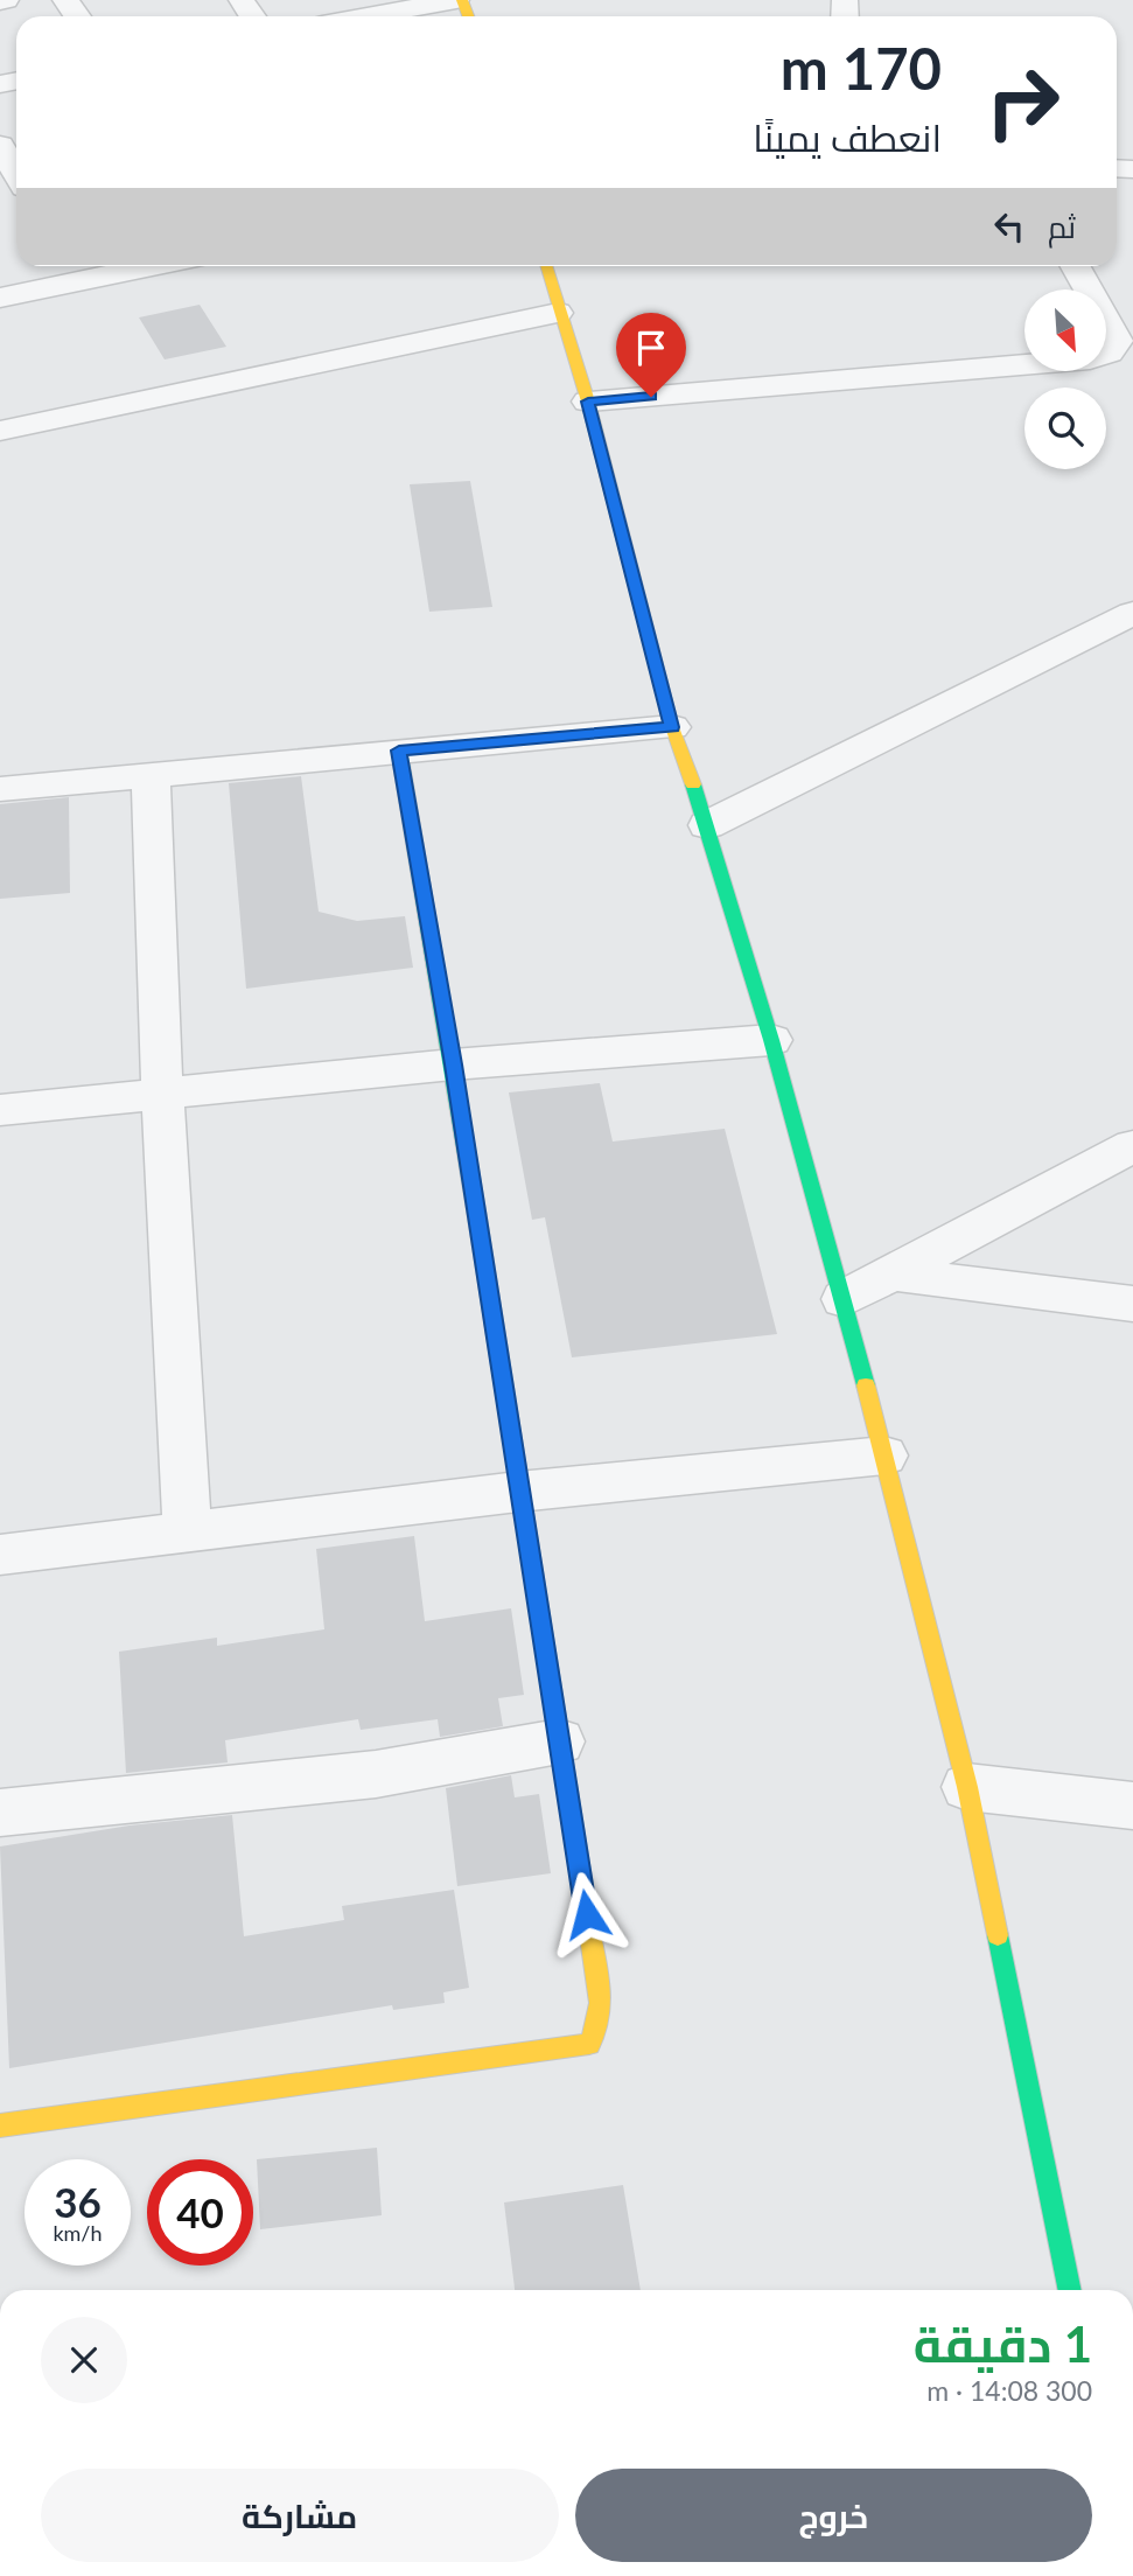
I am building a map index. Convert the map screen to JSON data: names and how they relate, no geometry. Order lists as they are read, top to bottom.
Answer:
{
  "north": "bottom right",
  "page": {
    "turn": ["170 m", "انعطف يمينًا"],
    "then": "ثم",
    "speed": "36 km/h",
    "limit": "40",
    "heading": ["1 دقيقة", "300 m · 14:08"],
    "buttons": ["خروج", "مشاركة"]
  }
}
